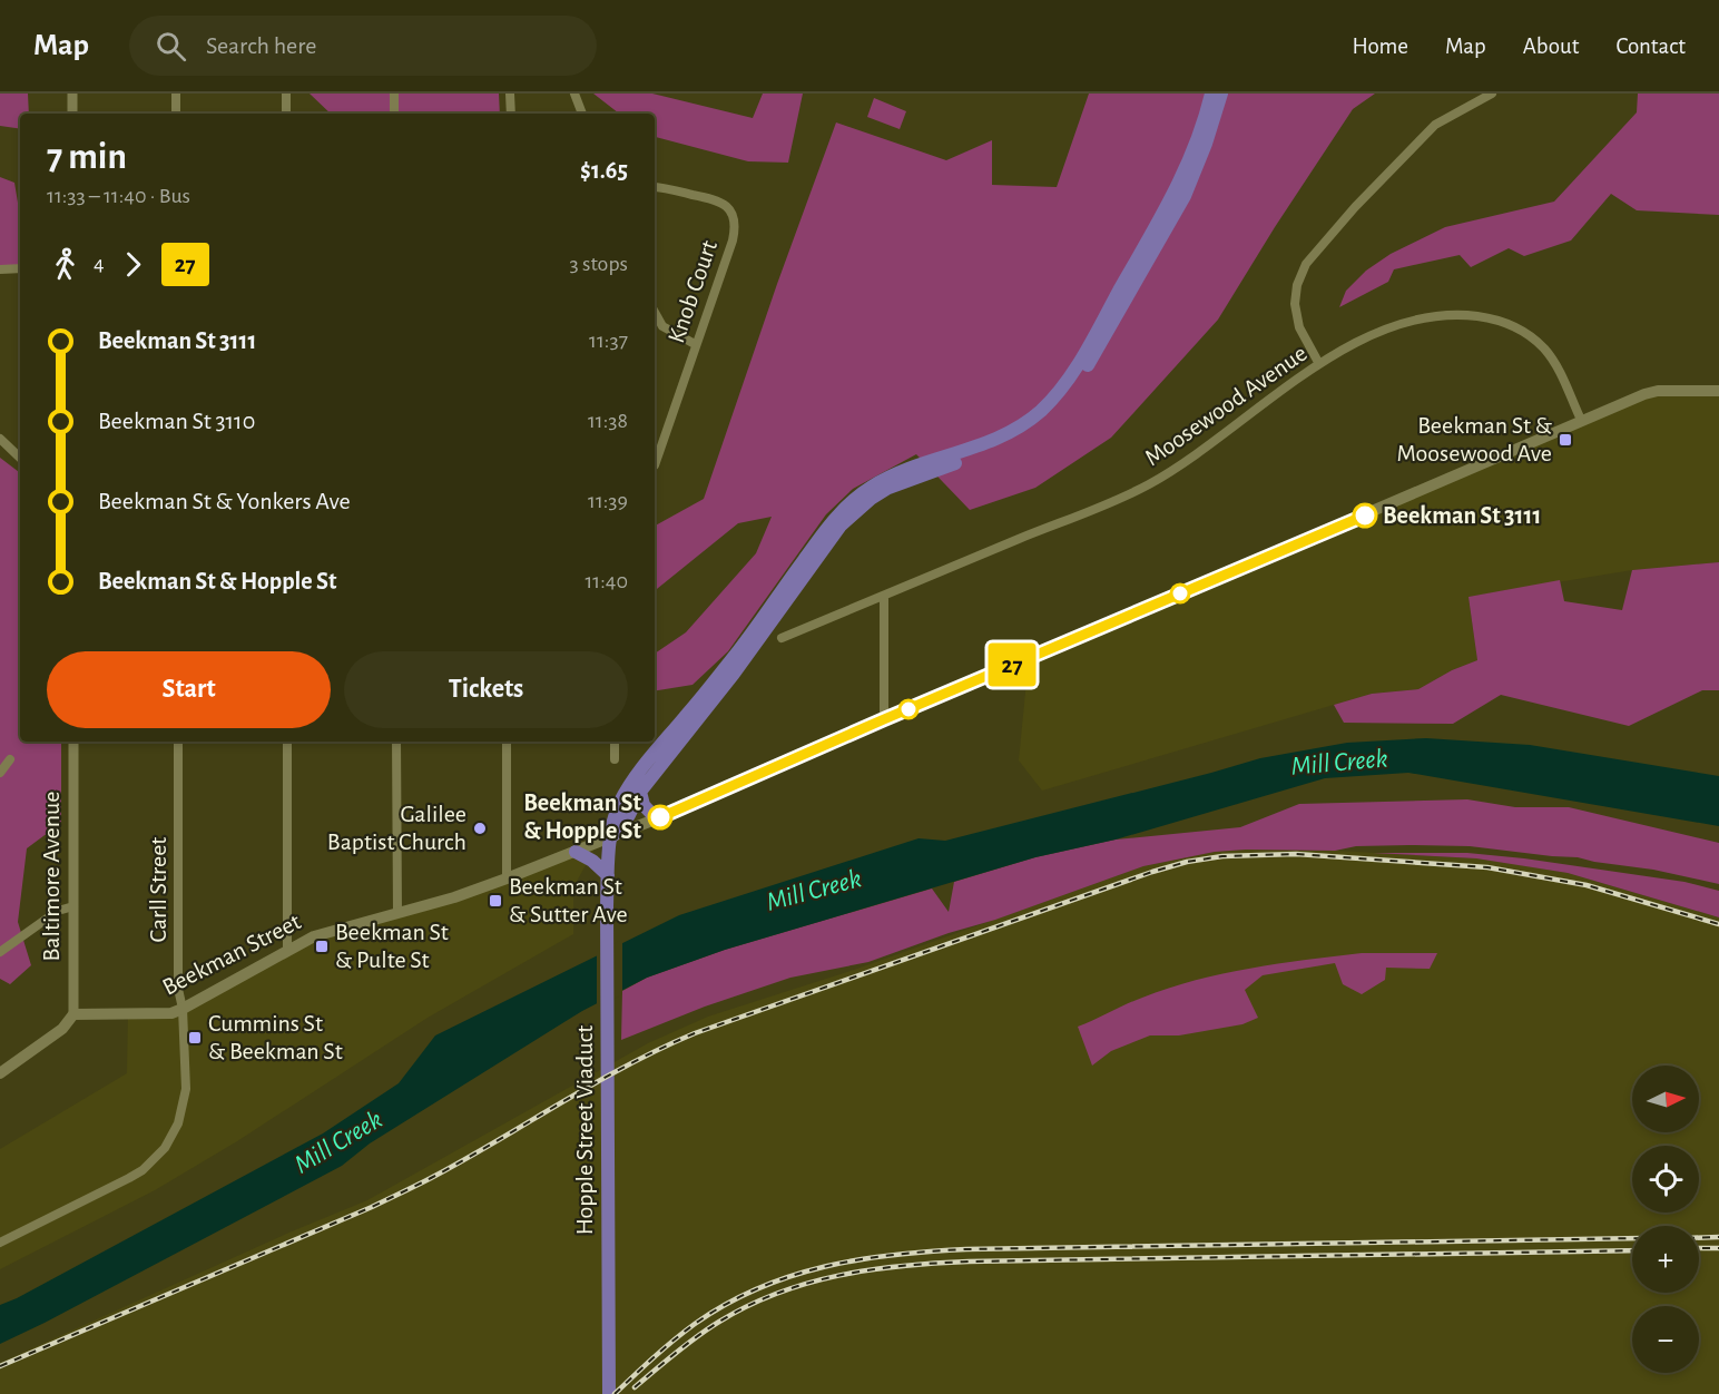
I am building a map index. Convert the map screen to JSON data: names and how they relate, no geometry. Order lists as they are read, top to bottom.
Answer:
{
  "streets": {
    "main road": ["Beekman Street", "Hopple Street Viaduct"],
    "street": [
      "Knob Court",
      "Moosewood Avenue",
      "Baltimore Avenue",
      "Carll Street"
    ]
  },
  "crossings": [
    ["Moosewood Avenue", "Beekman Street"],
    ["Baltimore Avenue", "Beekman Street"],
    ["Carll Street", "Beekman Street"],
    ["Beekman Street", "Hopple Street Viaduct"]
  ],
  "water": ["Mill Creek"],
  "places": {
    "transit": [
      "Beekman St & Moosewood Ave",
      "Beekman St & Sutter Ave",
      "Beekman St & Pulte St",
      "Cummins St & Beekman St"
    ],
    "other": ["Beekman St 3111", "Beekman St & Hopple St", "Galilee Baptist Church"]
  },
  "lines": ["bus line 27"],
  "north": "right",
  "page": {
    "header": "Map",
    "search": "Search here",
    "nav": [
      "Home",
      "Map",
      "About",
      "Contact"
    ],
    "on_map": "27",
    "heading": ["7 min", "11:33 – 11:40 · Bus", "$1.65"],
    "legs": ["4", "27", "3 stops"],
    "list": [
      {
        "name": "Beekman St 3111",
        "value": "11:37"
      },
      {
        "name": "Beekman St 3110",
        "value": "11:38"
      },
      {
        "name": "Beekman St & Yonkers Ave",
        "value": "11:39"
      },
      {
        "name": "Beekman St & Hopple St",
        "value": "11:40"
      }
    ],
    "buttons": ["Start", "Tickets"],
    "map_buttons": ["+", "−"]
  }
}
